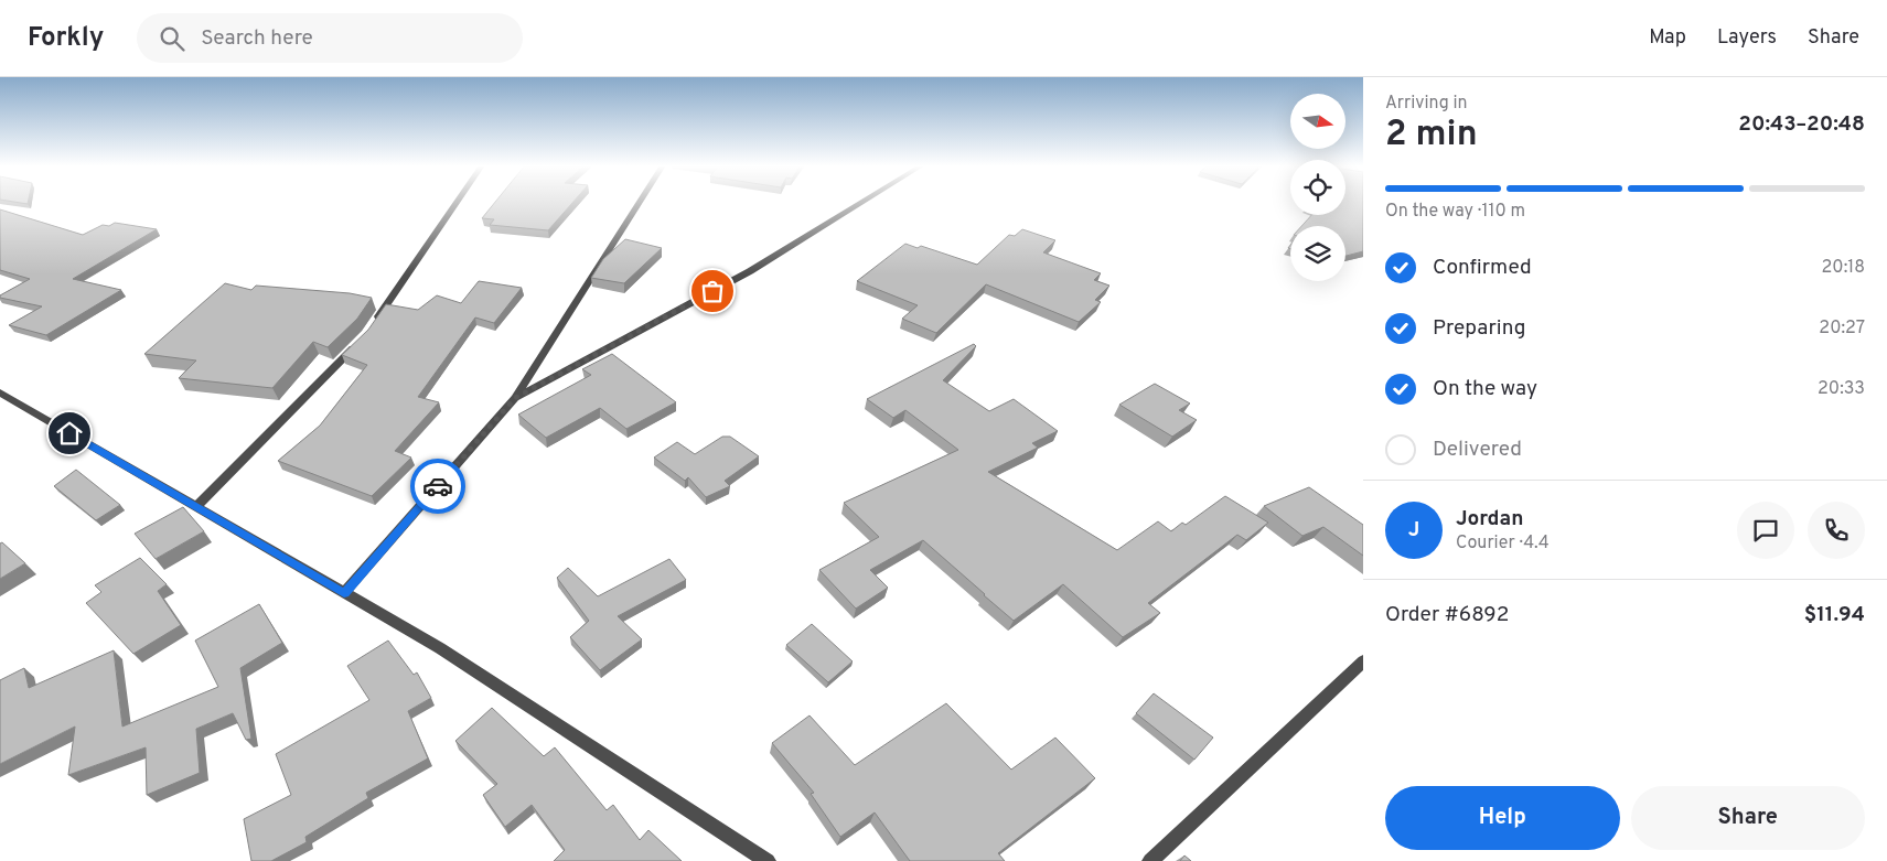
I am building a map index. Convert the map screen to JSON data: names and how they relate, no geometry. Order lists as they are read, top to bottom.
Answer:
{
  "north": "right",
  "page": {
    "header": "Forkly",
    "search": "Search here",
    "nav": ["Map", "Layers", "Share"],
    "heading": ["2 min", "Arriving in", "20:43–20:48"],
    "panel": [
      "Jordan",
      "Courier · 4.4",
      "Order #6892",
      "$11.94"
    ],
    "bar": "On the way · 110 m",
    "list": [
      ["Confirmed", "20:18"],
      ["Preparing", "20:27"],
      ["On the way", "20:33"],
      "Delivered"
    ],
    "round": "J",
    "buttons": ["Help", "Share"]
  }
}
